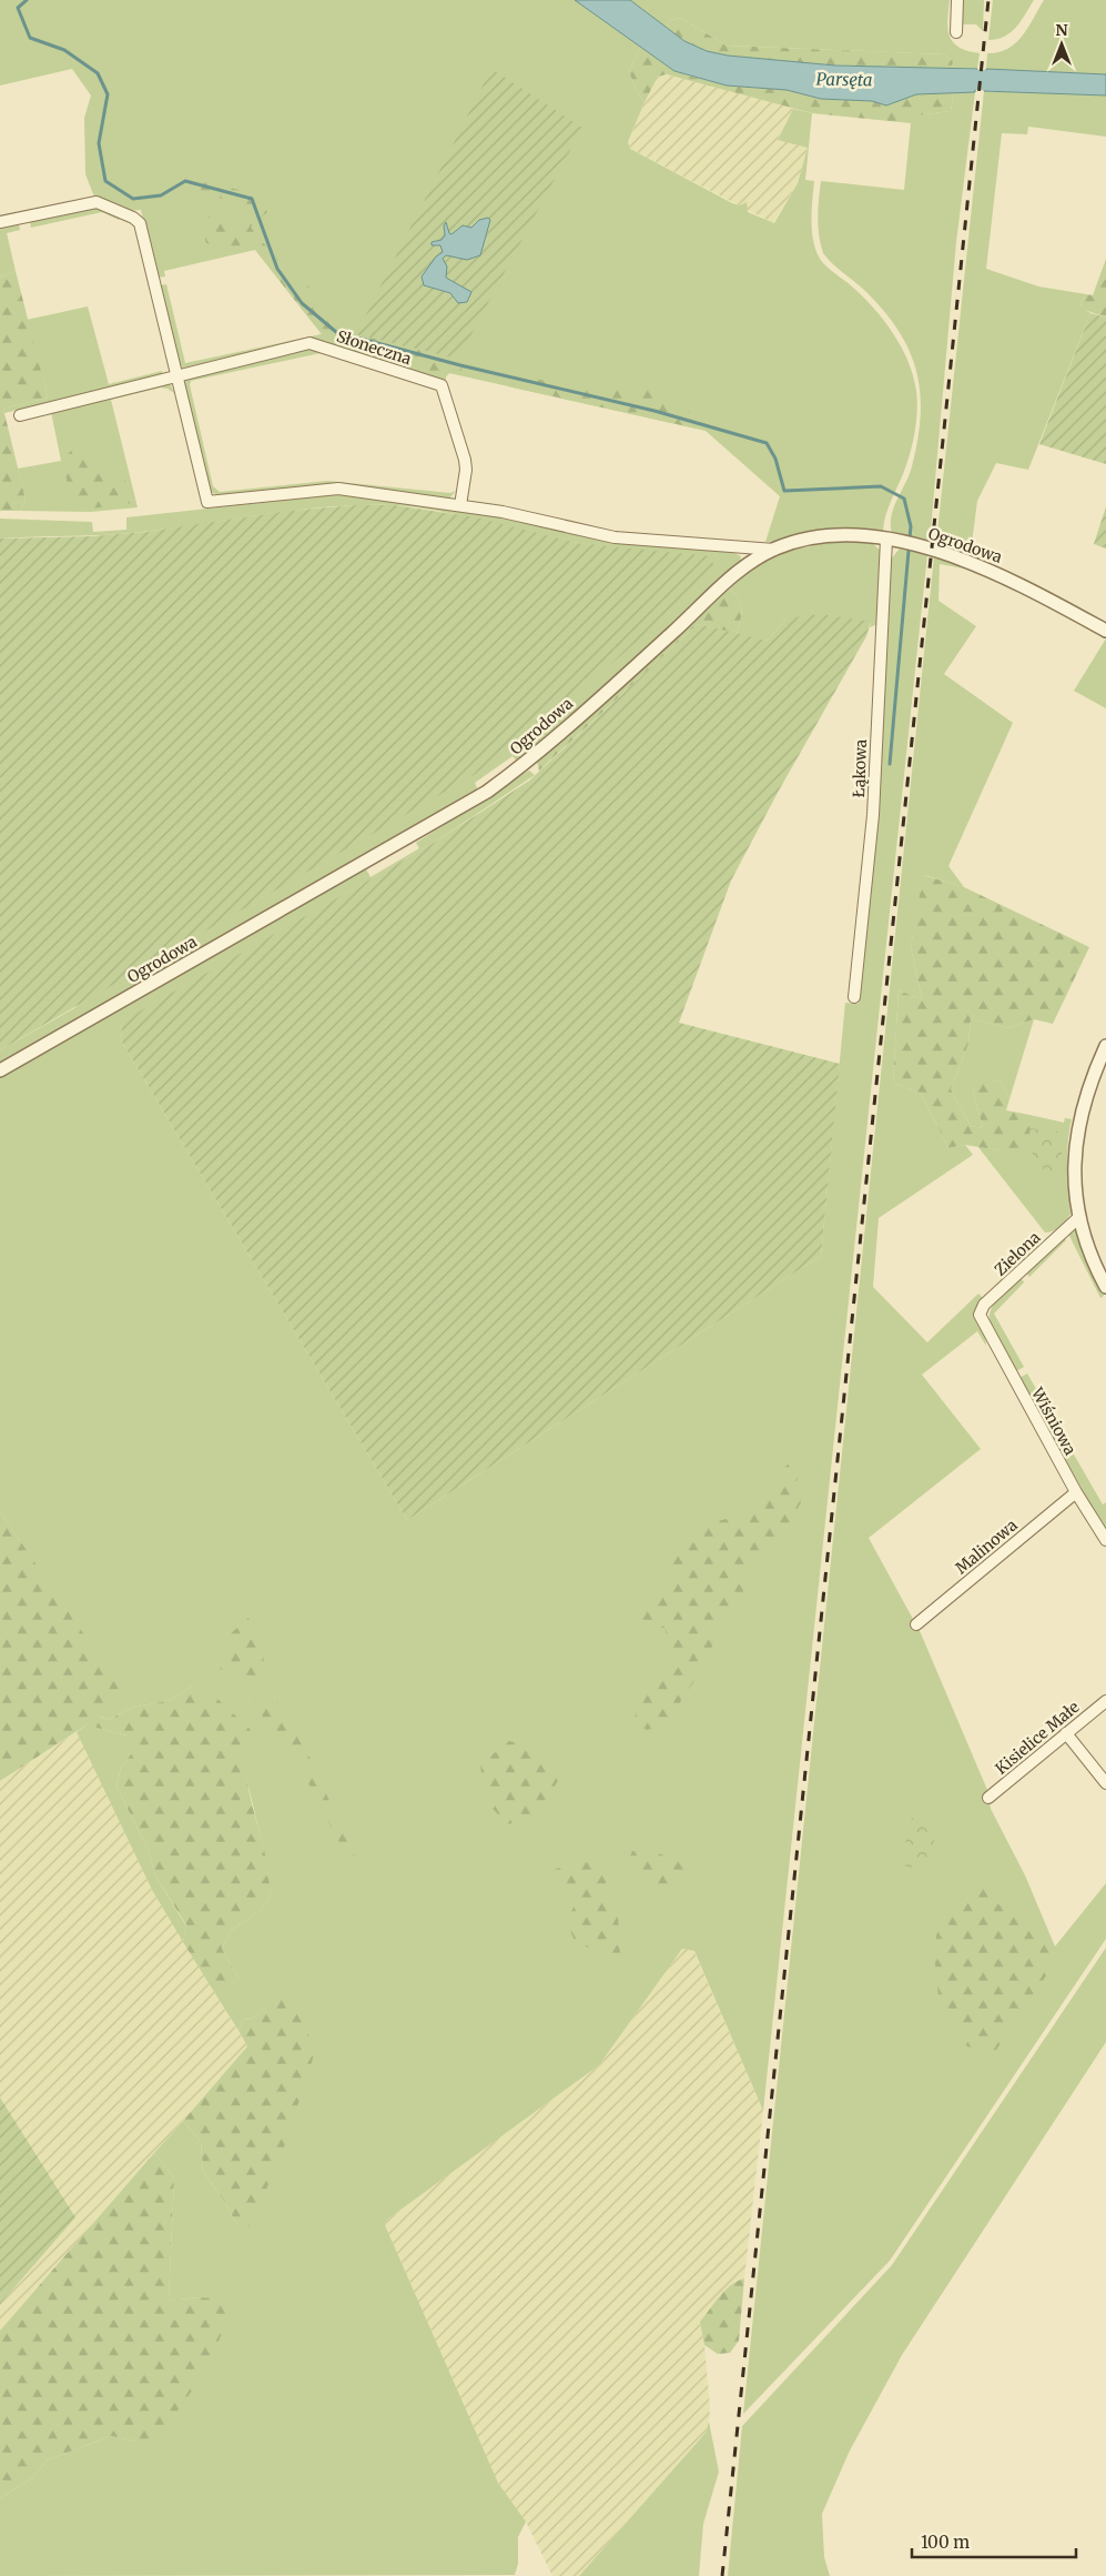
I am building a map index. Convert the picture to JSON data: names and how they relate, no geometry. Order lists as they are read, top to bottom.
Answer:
{
  "streets": {
    "street": [
      "Słoneczna",
      "Ogrodowa",
      "Łąkowa",
      "Zielona",
      "Wiśniowa",
      "Malinowa",
      "Kisielice Małe"
    ]
  },
  "crossings": [
    ["Ogrodowa", "Łąkowa"],
    ["Zielona", "Wiśniowa"],
    ["Wiśniowa", "Malinowa"]
  ],
  "water": ["Parsęta"],
  "scale_bar": "100 m",
  "north": "top"
}
